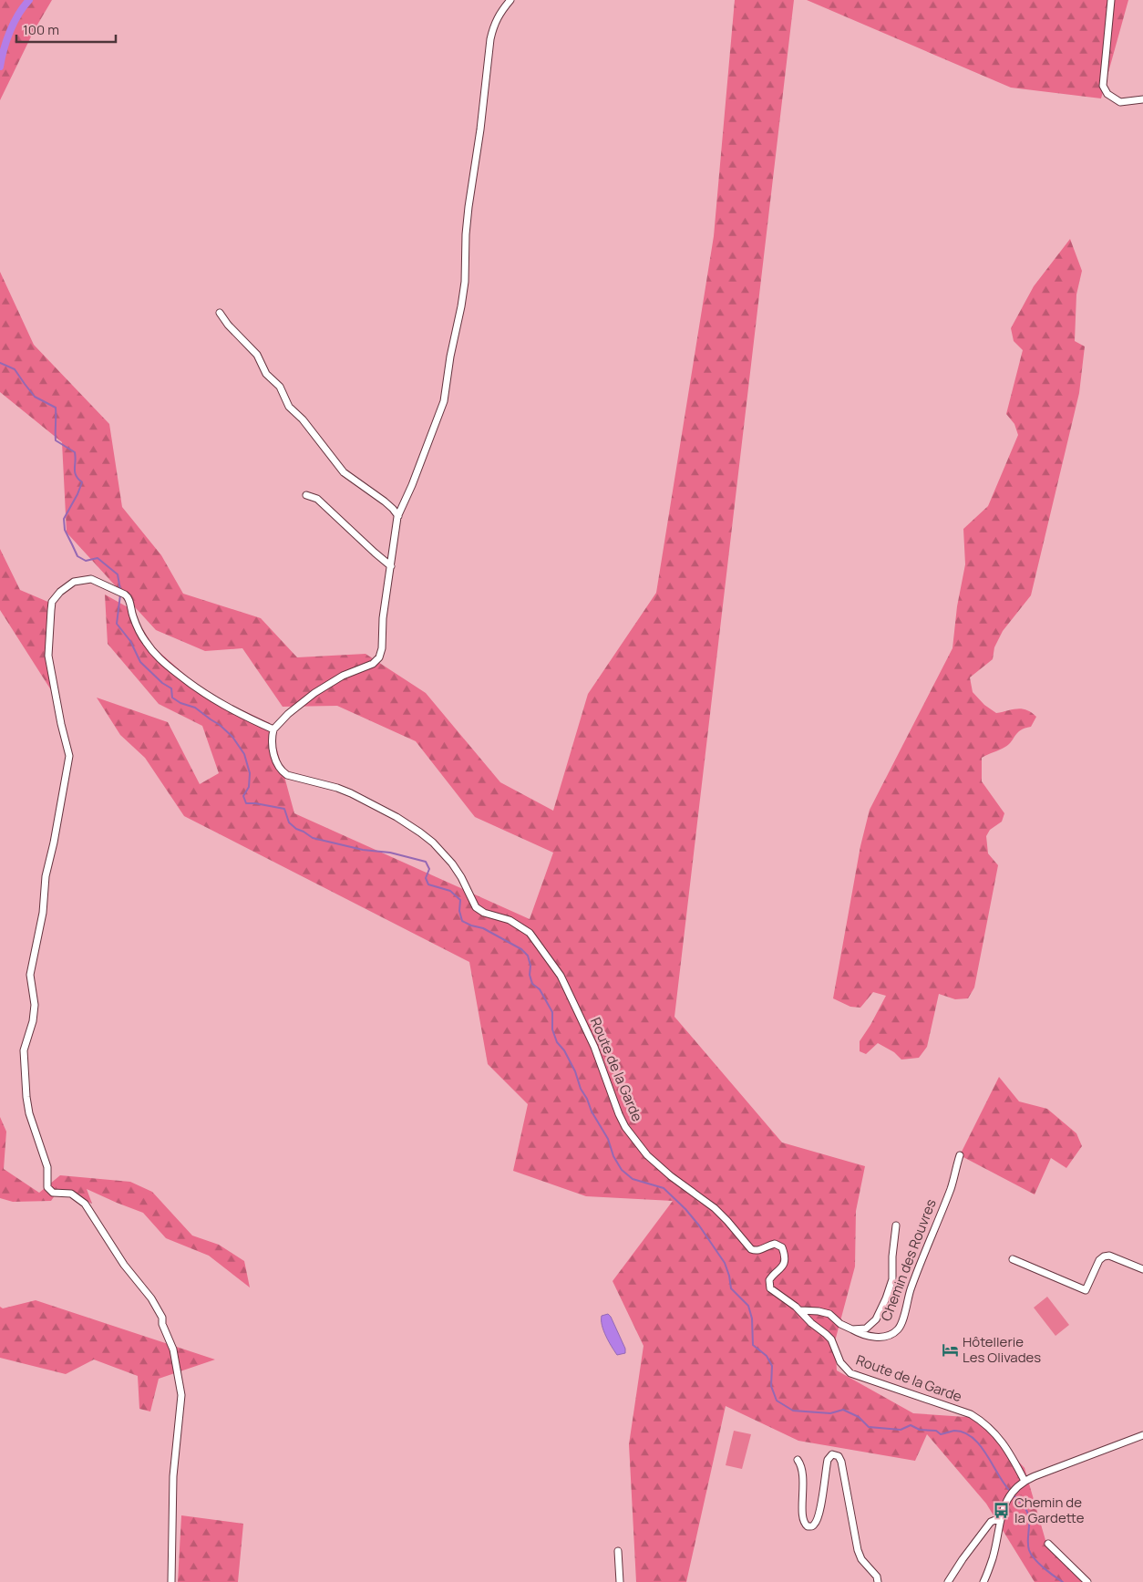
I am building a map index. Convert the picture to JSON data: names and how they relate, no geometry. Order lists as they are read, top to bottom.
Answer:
{
  "streets": {
    "street": ["Route de la Garde", "Chemin des Rouvres"]
  },
  "places": {
    "hotel": ["Hôtellerie Les Olivades"],
    "bus stop": ["Chemin de la Gardette"]
  },
  "scale_bar": "100 m"
}
